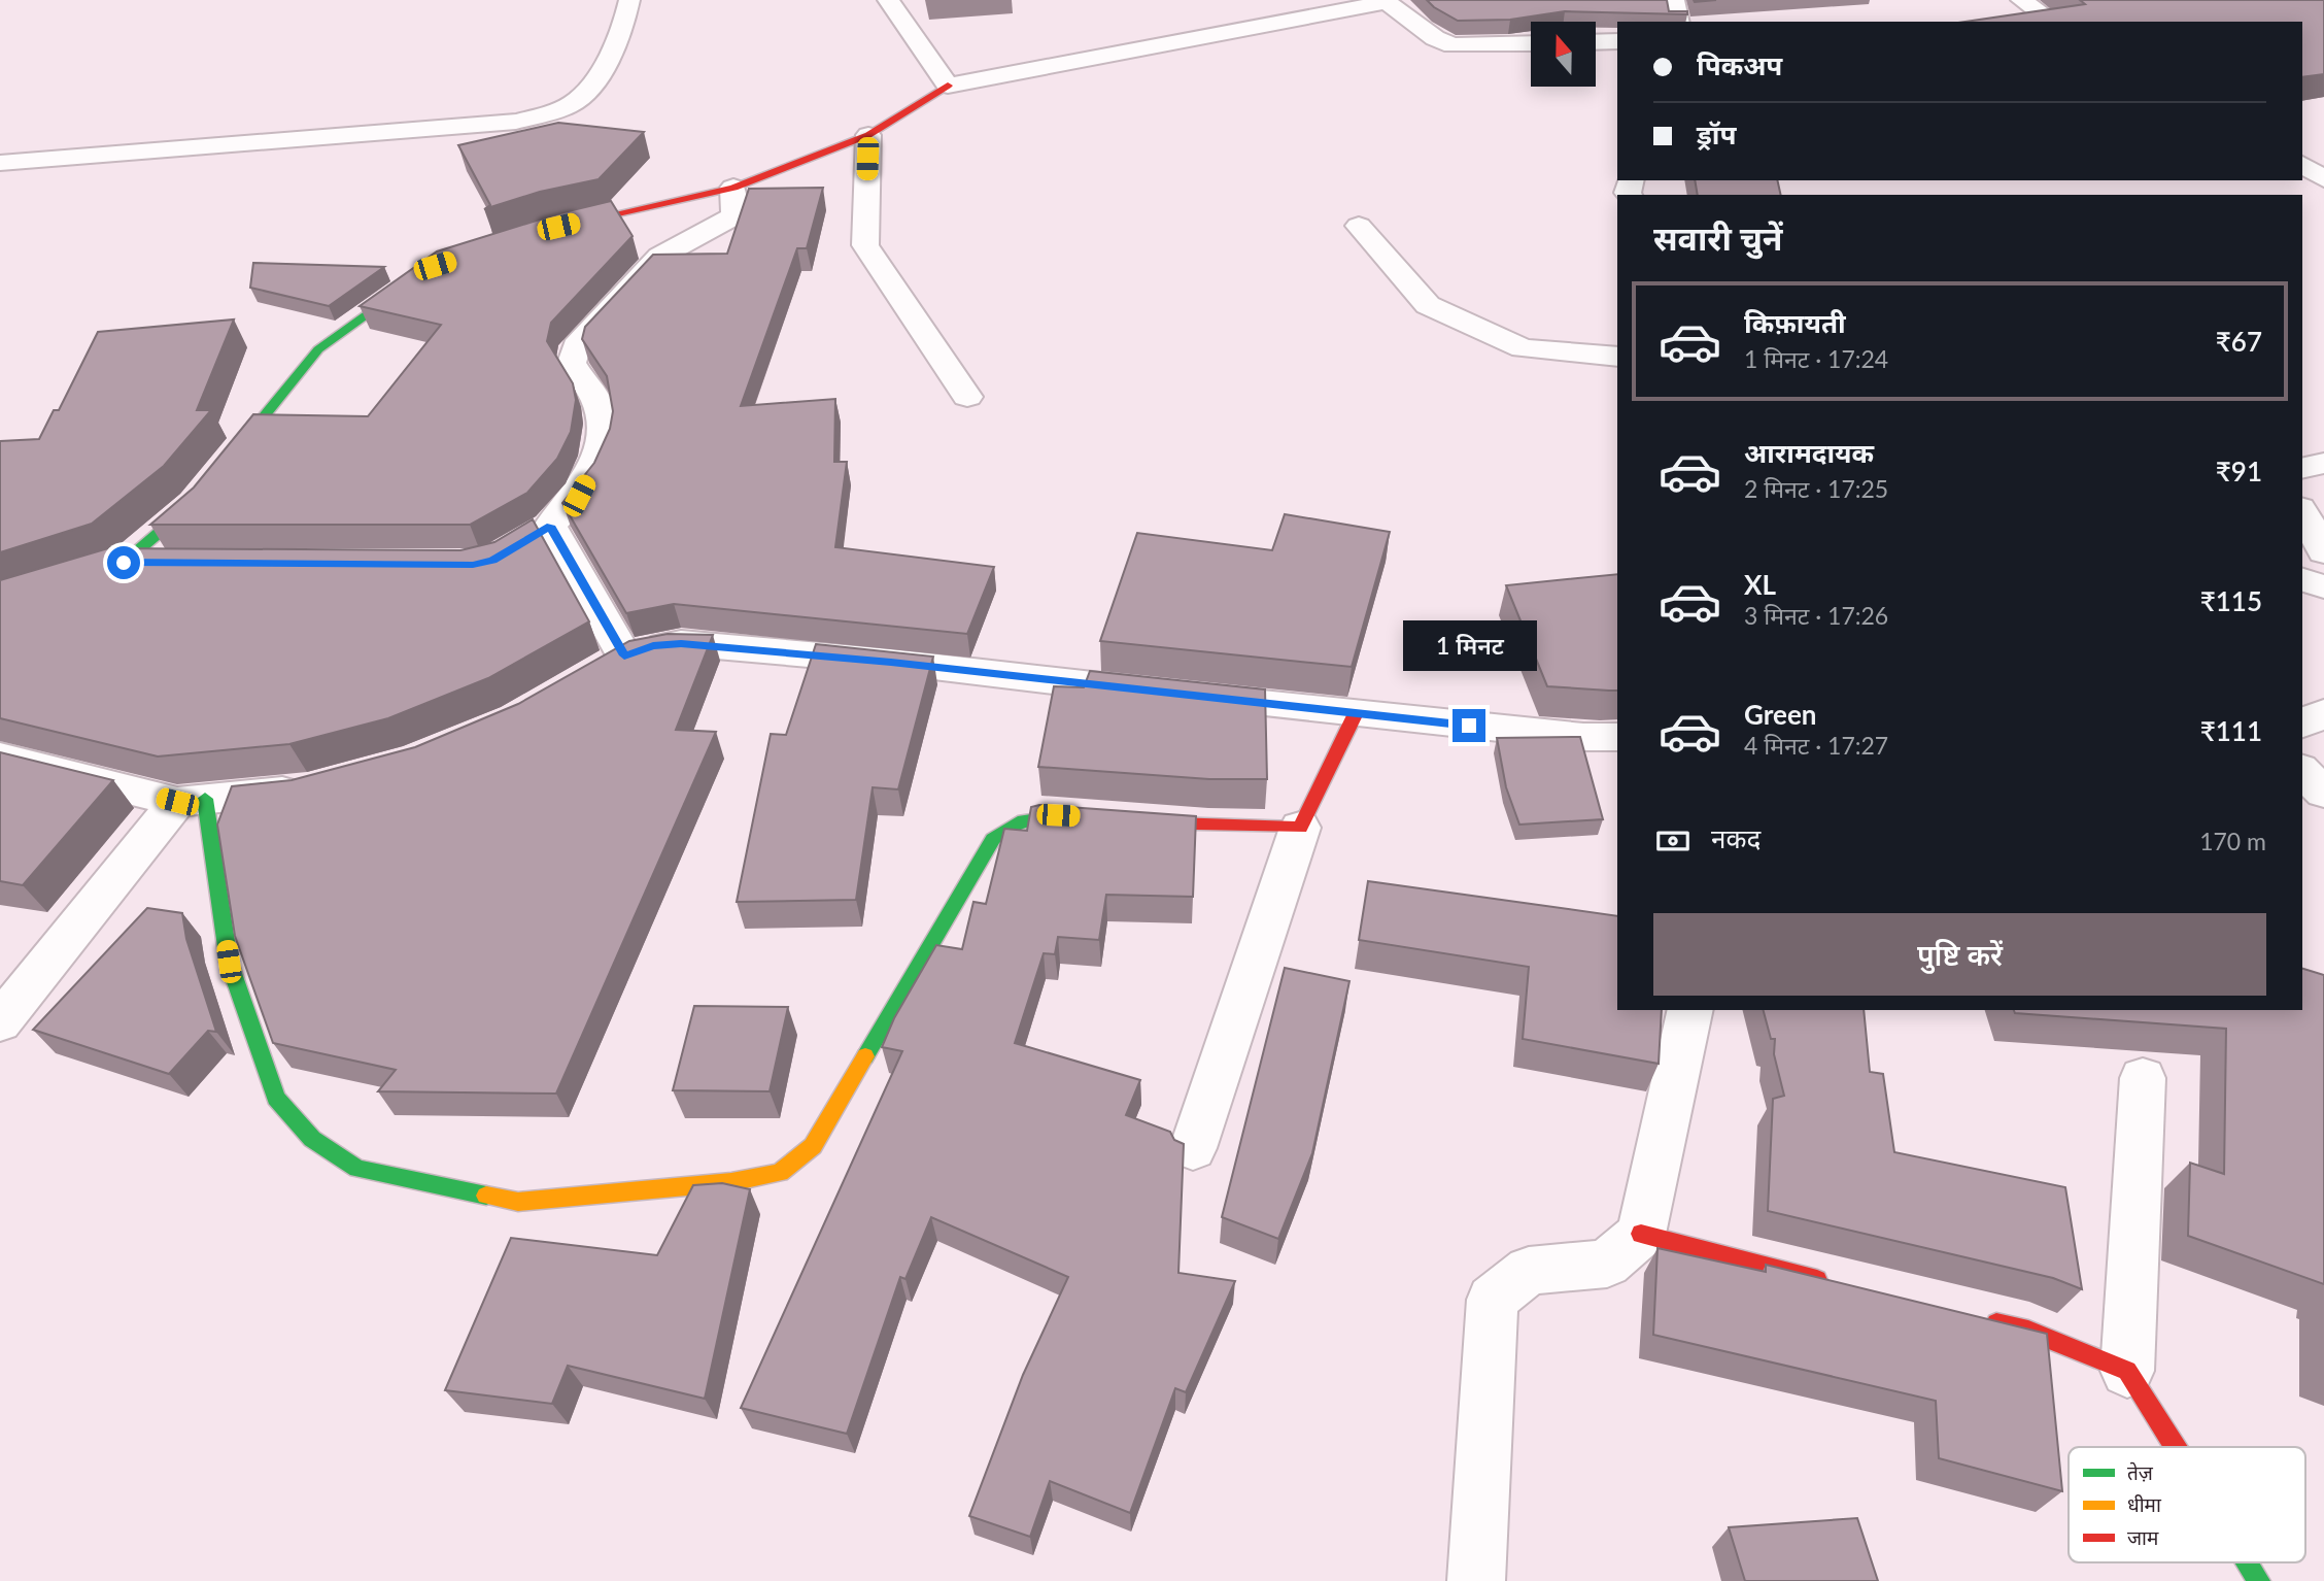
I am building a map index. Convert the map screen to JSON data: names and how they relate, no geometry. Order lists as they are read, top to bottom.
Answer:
{
  "legend": ["तेज़", "धीमा", "जाम"],
  "north": "top",
  "page": {
    "banner": ["पिकअप", "ड्रॉप"],
    "heading": "सवारी चुनें",
    "list": [
      {
        "name": "किफ़ायती",
        "note": "1 मिनट · 17:24",
        "value": "₹67"
      },
      {
        "name": "आरामदायक",
        "note": "2 मिनट · 17:25",
        "value": "₹91"
      },
      {
        "name": "XL",
        "note": "3 मिनट · 17:26",
        "value": "₹115"
      },
      {
        "name": "Green",
        "note": "4 मिनट · 17:27",
        "value": "₹111"
      }
    ],
    "bubble": "1 मिनट",
    "pay": ["नकद", "170 m"],
    "buttons": "पुष्टि करें"
  }
}
